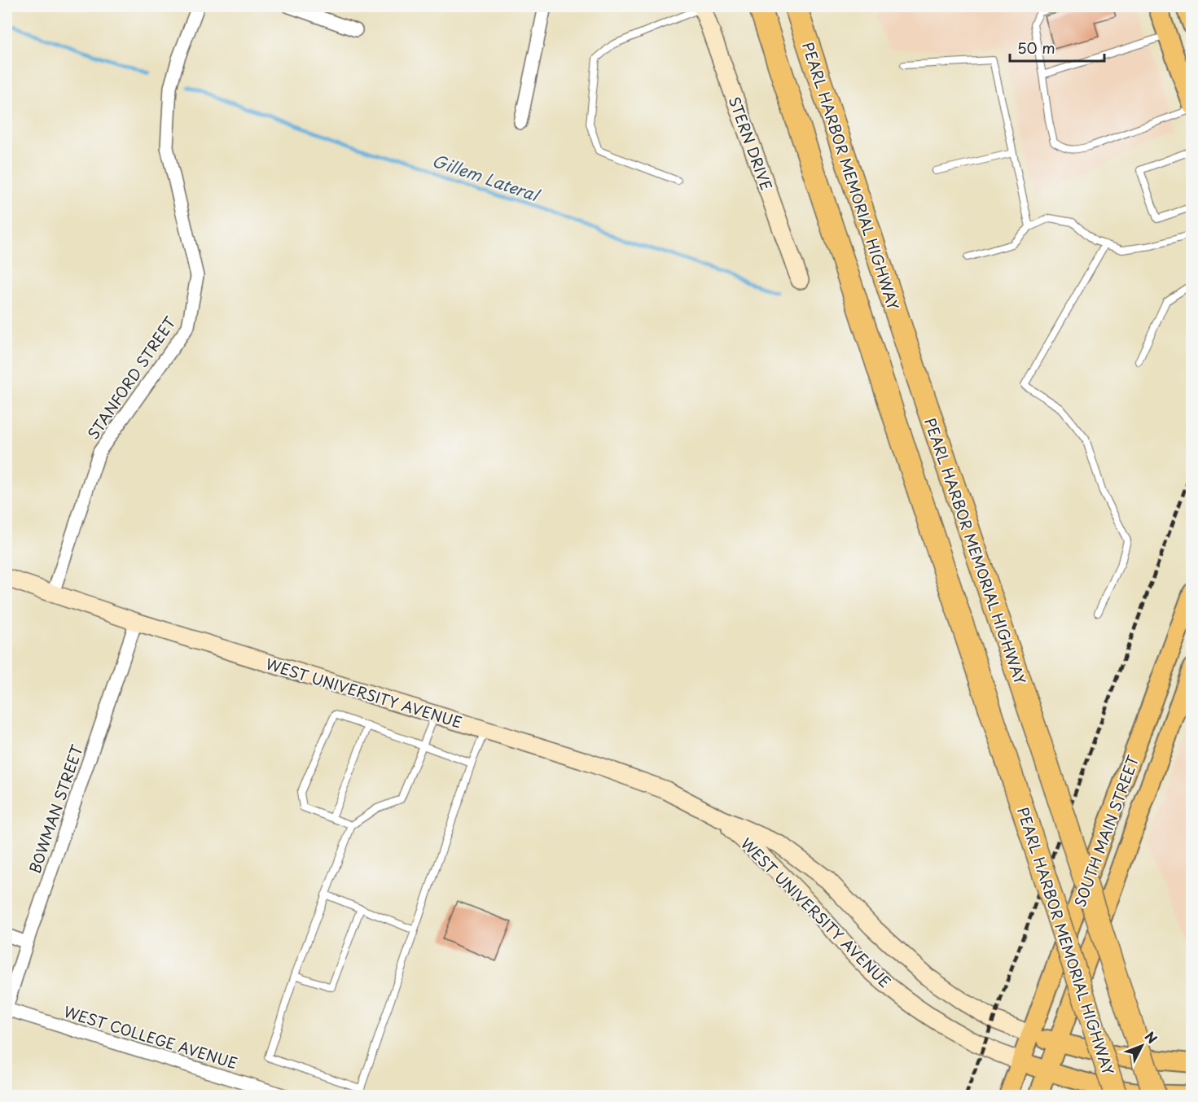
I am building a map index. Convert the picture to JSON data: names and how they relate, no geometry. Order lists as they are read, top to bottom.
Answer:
{
  "streets": {
    "highway": ["PEARL HARBOR MEMORIAL HIGHWAY"],
    "main road": ["WEST UNIVERSITY AVENUE", "SOUTH MAIN STREET"],
    "street": [
      "STERN DRIVE",
      "STANFORD STREET",
      "BOWMAN STREET",
      "WEST COLLEGE AVENUE"
    ]
  },
  "crossings": [
    ["STANFORD STREET", "WEST UNIVERSITY AVENUE"],
    ["WEST UNIVERSITY AVENUE", "BOWMAN STREET"],
    ["WEST UNIVERSITY AVENUE", "SOUTH MAIN STREET"],
    ["BOWMAN STREET", "WEST COLLEGE AVENUE"]
  ],
  "water": ["Gillem Lateral"],
  "scale_bar": "50 m",
  "north": "top right"
}
